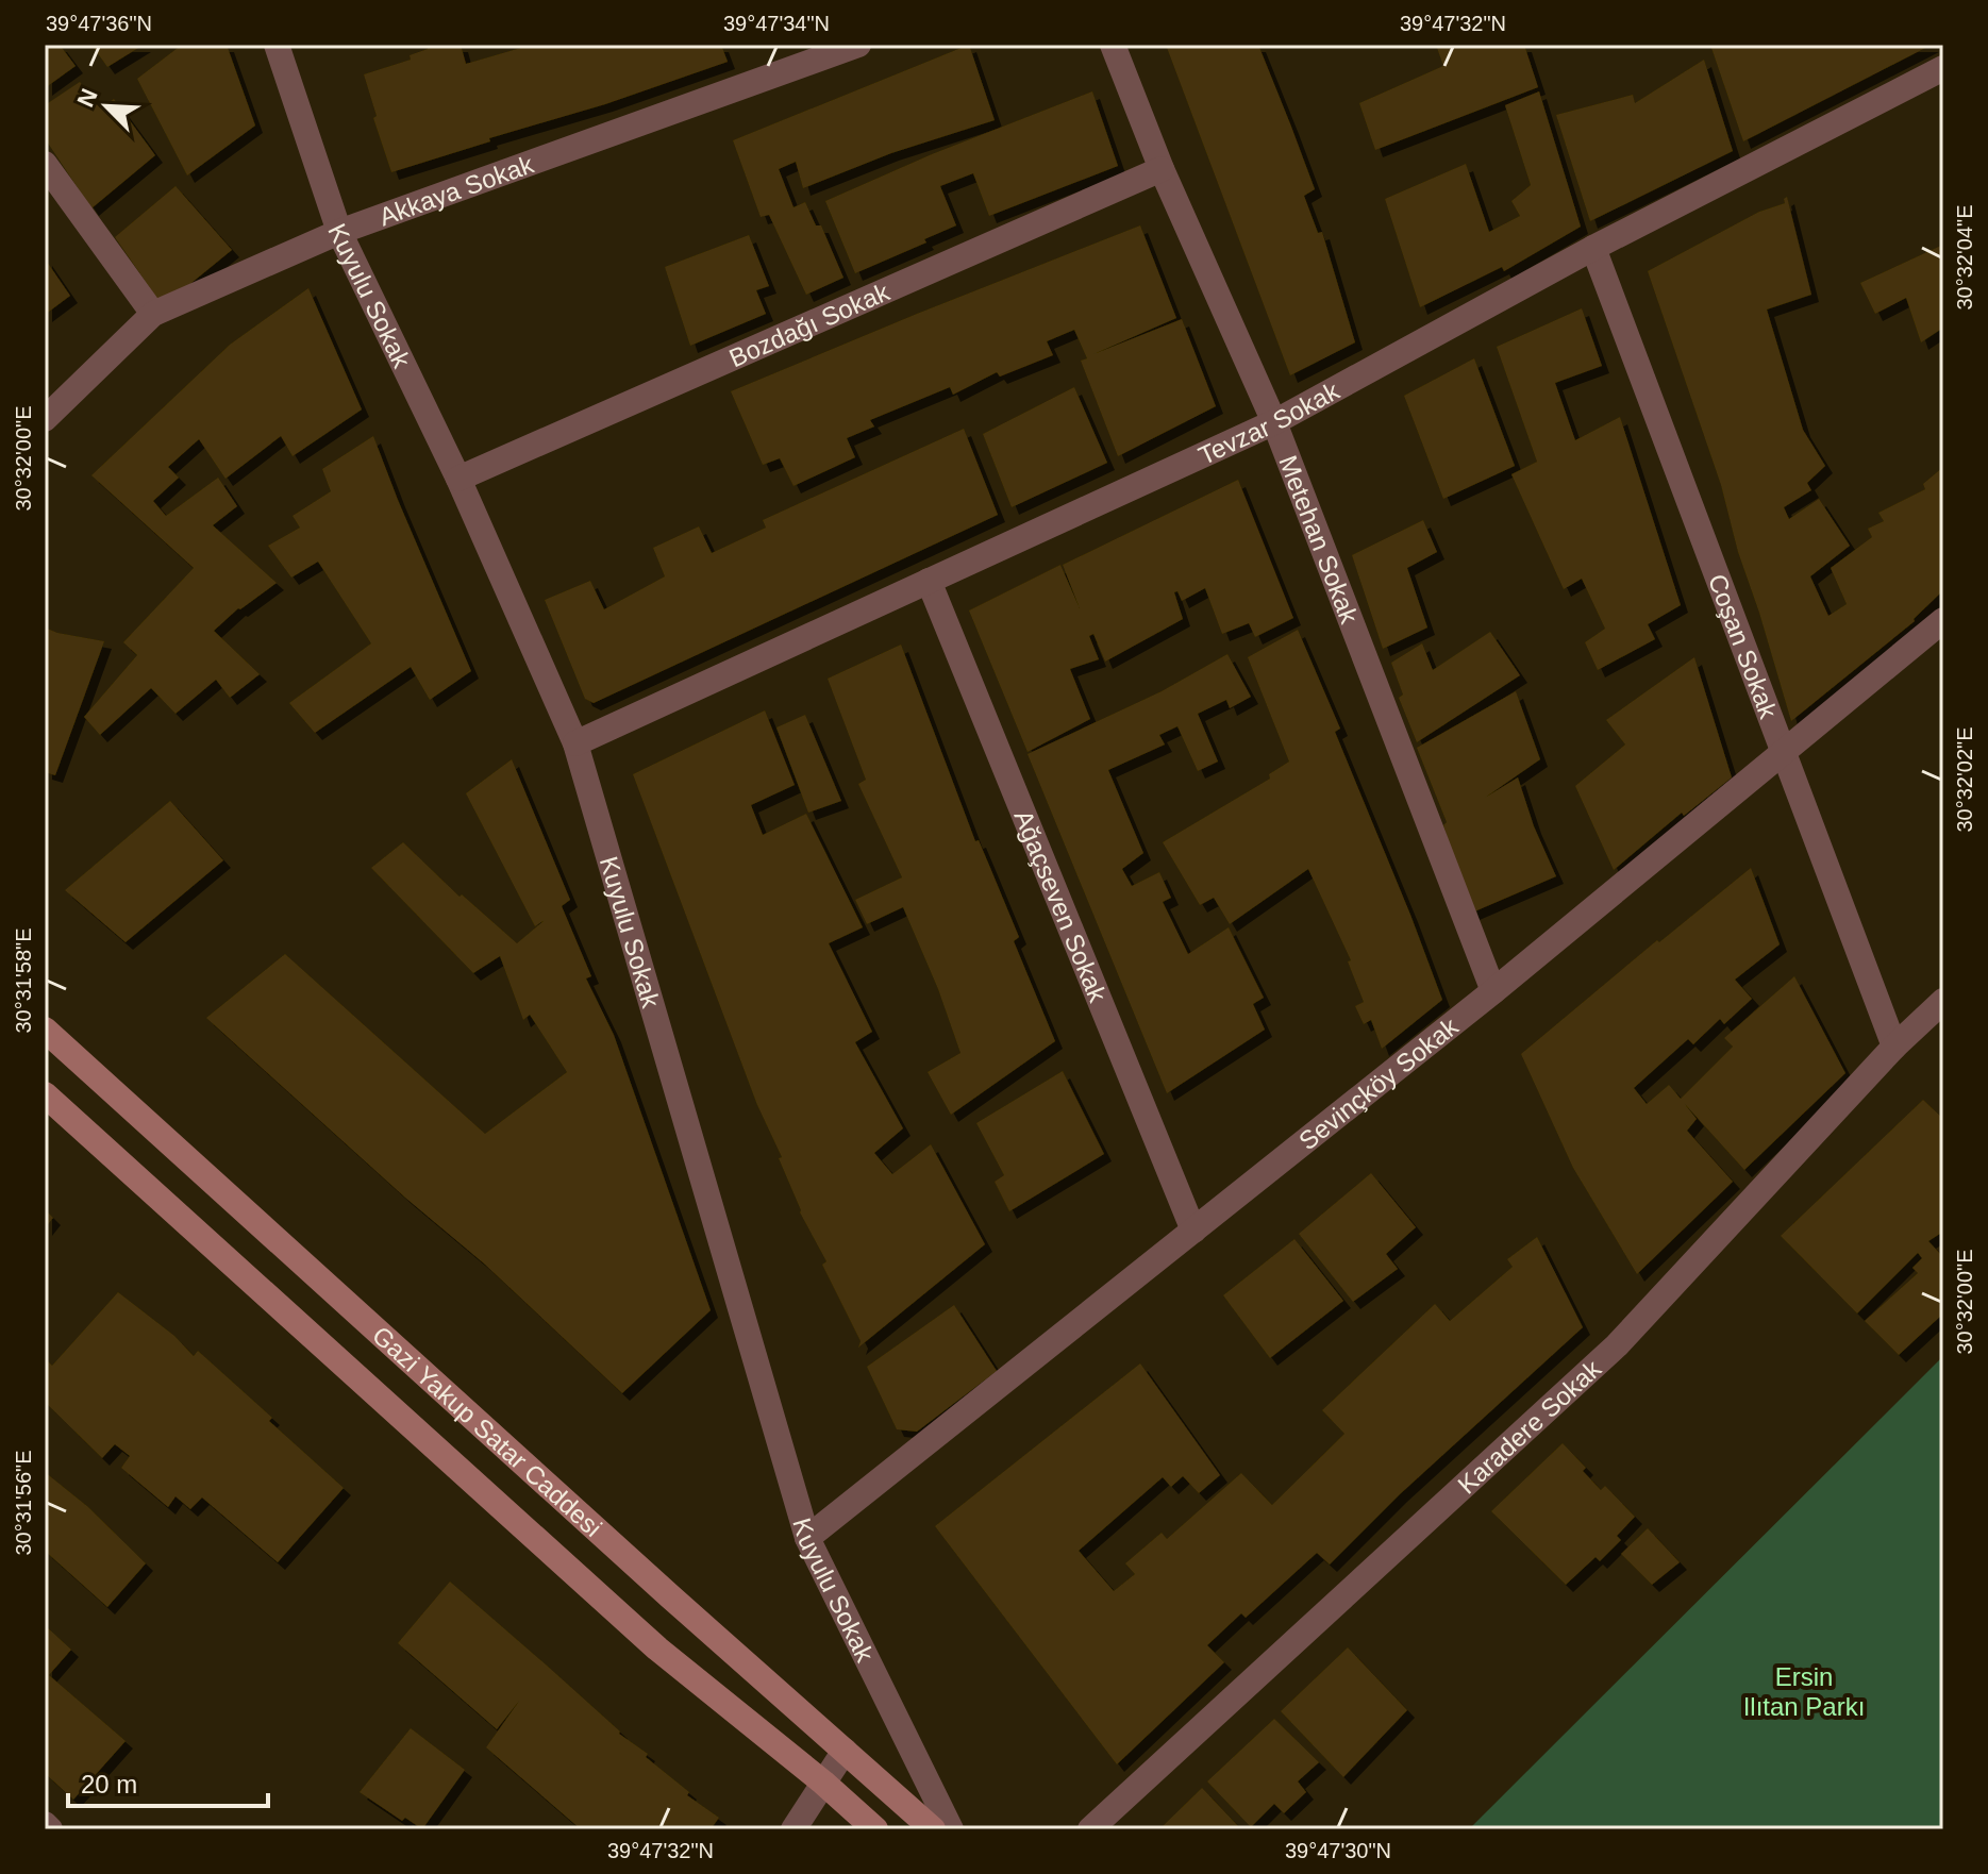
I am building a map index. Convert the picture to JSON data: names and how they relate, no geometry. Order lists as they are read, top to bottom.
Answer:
{
  "streets": {
    "main road": ["Gazi Yakup Satar Caddesi"],
    "street": [
      "Akkaya Sokak",
      "Kuyulu Sokak",
      "Bozdağı Sokak",
      "Tevzar Sokak",
      "Metehan Sokak",
      "Coşan Sokak",
      "Ağaçseven Sokak",
      "Sevinçköy Sokak",
      "Karadere Sokak"
    ]
  },
  "crossings": [
    ["Akkaya Sokak", "Kuyulu Sokak"],
    ["Kuyulu Sokak", "Bozdağı Sokak"],
    ["Kuyulu Sokak", "Tevzar Sokak"],
    ["Kuyulu Sokak", "Sevinçköy Sokak"],
    ["Bozdağı Sokak", "Metehan Sokak"],
    ["Tevzar Sokak", "Metehan Sokak"],
    ["Tevzar Sokak", "Coşan Sokak"],
    ["Tevzar Sokak", "Ağaçseven Sokak"],
    ["Metehan Sokak", "Sevinçköy Sokak"],
    ["Coşan Sokak", "Sevinçköy Sokak"],
    ["Coşan Sokak", "Karadere Sokak"],
    ["Ağaçseven Sokak", "Sevinçköy Sokak"]
  ],
  "parks": ["Ersin Ilıtan Parkı"],
  "scale_bar": "20 m",
  "north": "top left",
  "coordinates": [
    "39°47'36\"N",
    "39°47'34\"N",
    "39°47'32\"N",
    "30°32'04\"E",
    "30°32'00\"E",
    "30°32'02\"E",
    "30°31'58\"E",
    "30°31'56\"E",
    "39°47'30\"N"
  ]
}
